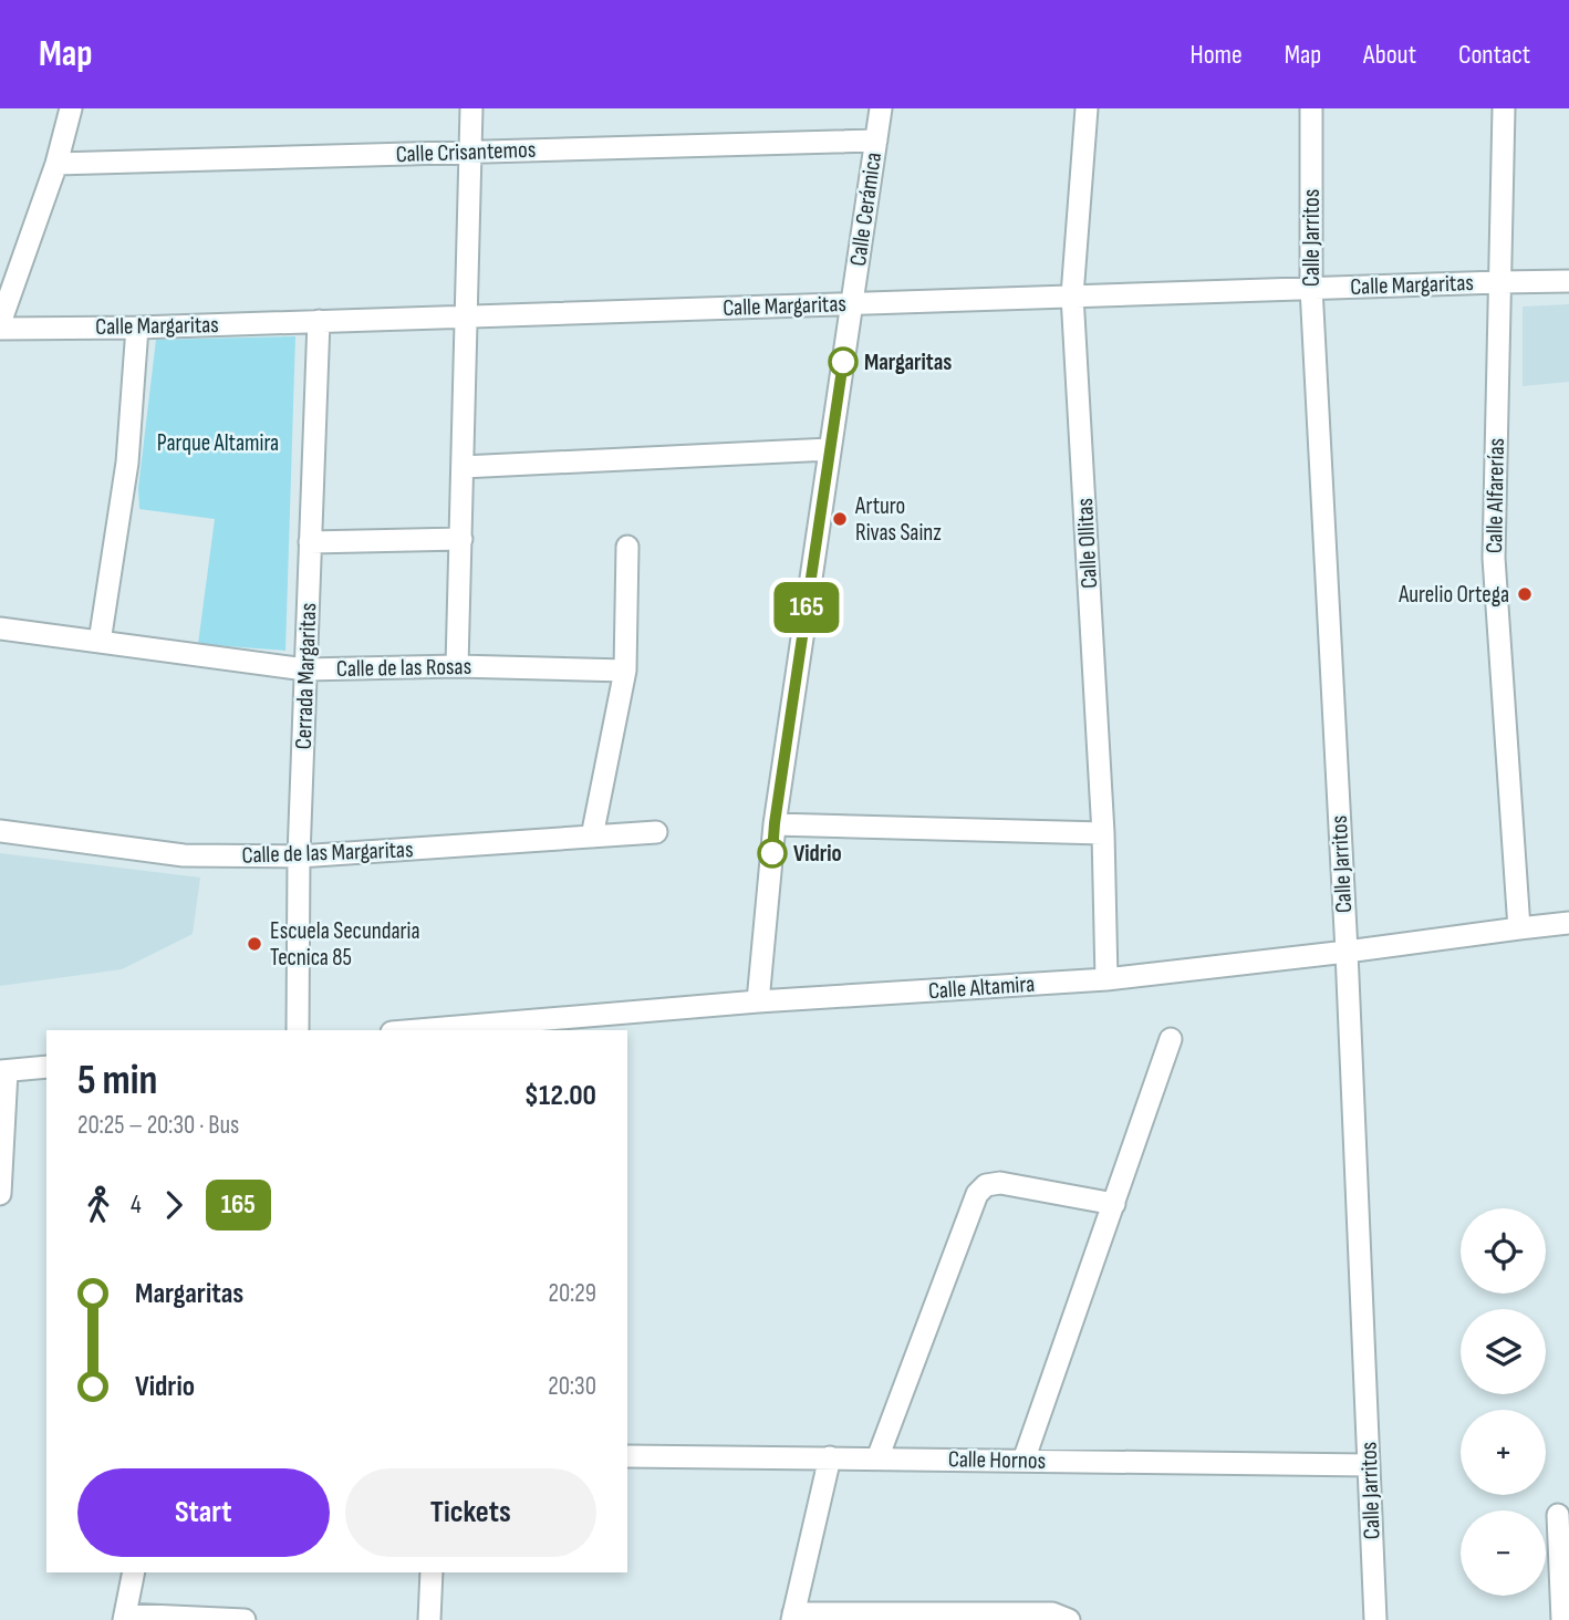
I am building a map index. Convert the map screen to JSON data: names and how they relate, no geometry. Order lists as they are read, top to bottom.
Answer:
{
  "streets": {
    "street": [
      "Calle Crisantemos",
      "Calle Cerámica",
      "Calle Jarritos",
      "Calle Margaritas",
      "Calle Alfarerías",
      "Calle Ollitas",
      "Calle de las Rosas",
      "Cerrada Margaritas",
      "Calle de las Margaritas",
      "Calle Altamira",
      "Calle Hornos"
    ]
  },
  "crossings": [
    ["Calle Crisantemos", "Calle Cerámica"],
    ["Calle Cerámica", "Calle Margaritas"],
    ["Calle Cerámica", "Calle Altamira"],
    ["Calle Jarritos", "Calle Margaritas"],
    ["Calle Jarritos", "Calle Altamira"],
    ["Calle Jarritos", "Calle Hornos"],
    ["Calle Margaritas", "Calle Alfarerías"],
    ["Calle Margaritas", "Calle Ollitas"],
    ["Calle Margaritas", "Cerrada Margaritas"],
    ["Calle Alfarerías", "Calle Altamira"],
    ["Calle Ollitas", "Calle Altamira"],
    ["Calle de las Rosas", "Cerrada Margaritas"],
    ["Cerrada Margaritas", "Calle de las Margaritas"]
  ],
  "parks": ["Parque Altamira"],
  "places": [
    "Margaritas",
    "Arturo Rivas Sainz",
    "Aurelio Ortega",
    "Vidrio",
    "Escuela Secundaria Tecnica 85"
  ],
  "lines": ["bus line 165"],
  "page": {
    "header": "Map",
    "nav": [
      "Home",
      "Map",
      "About",
      "Contact"
    ],
    "on_map": "165",
    "heading": ["5 min", "20:25 – 20:30 · Bus", "$12.00"],
    "legs": ["4", "165"],
    "map_buttons": ["+", "−"],
    "list": [
      {
        "name": "Margaritas",
        "value": "20:29"
      },
      {
        "name": "Vidrio",
        "value": "20:30"
      }
    ],
    "buttons": ["Start", "Tickets"]
  }
}
